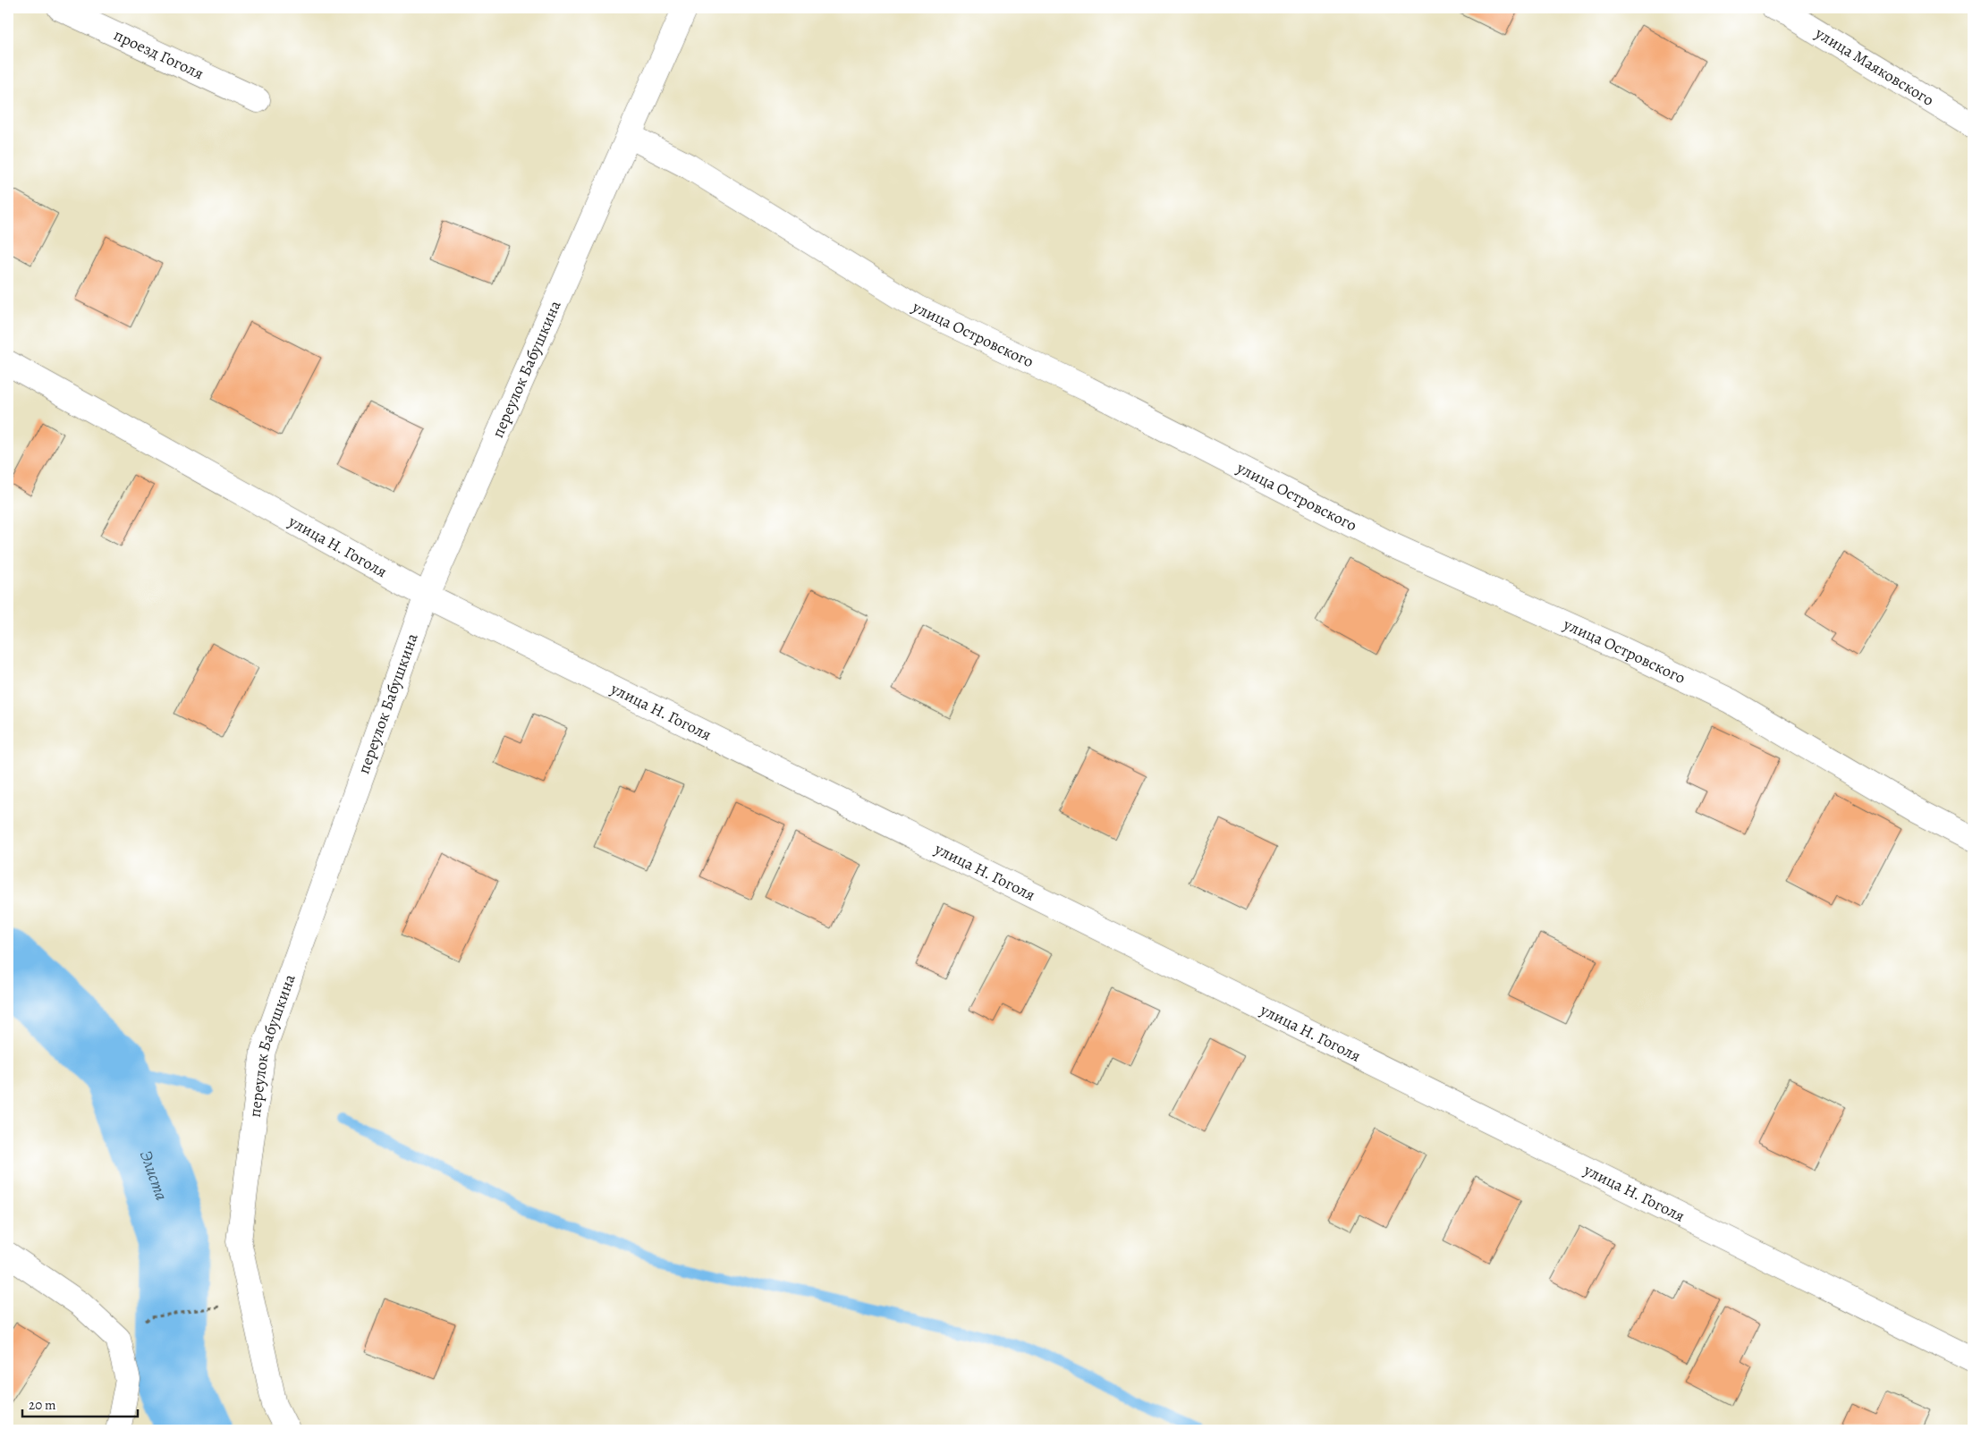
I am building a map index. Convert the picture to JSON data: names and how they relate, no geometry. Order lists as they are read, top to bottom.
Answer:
{
  "streets": {
    "street": [
      "проезд Гоголя",
      "улица Маяковского",
      "улица Островского",
      "переулок Бабушкина",
      "улица Н. Гоголя"
    ]
  },
  "crossings": [
    ["улица Островского", "переулок Бабушкина"],
    ["переулок Бабушкина", "улица Н. Гоголя"]
  ],
  "water": ["Элиста"],
  "scale_bar": "20 m"
}
